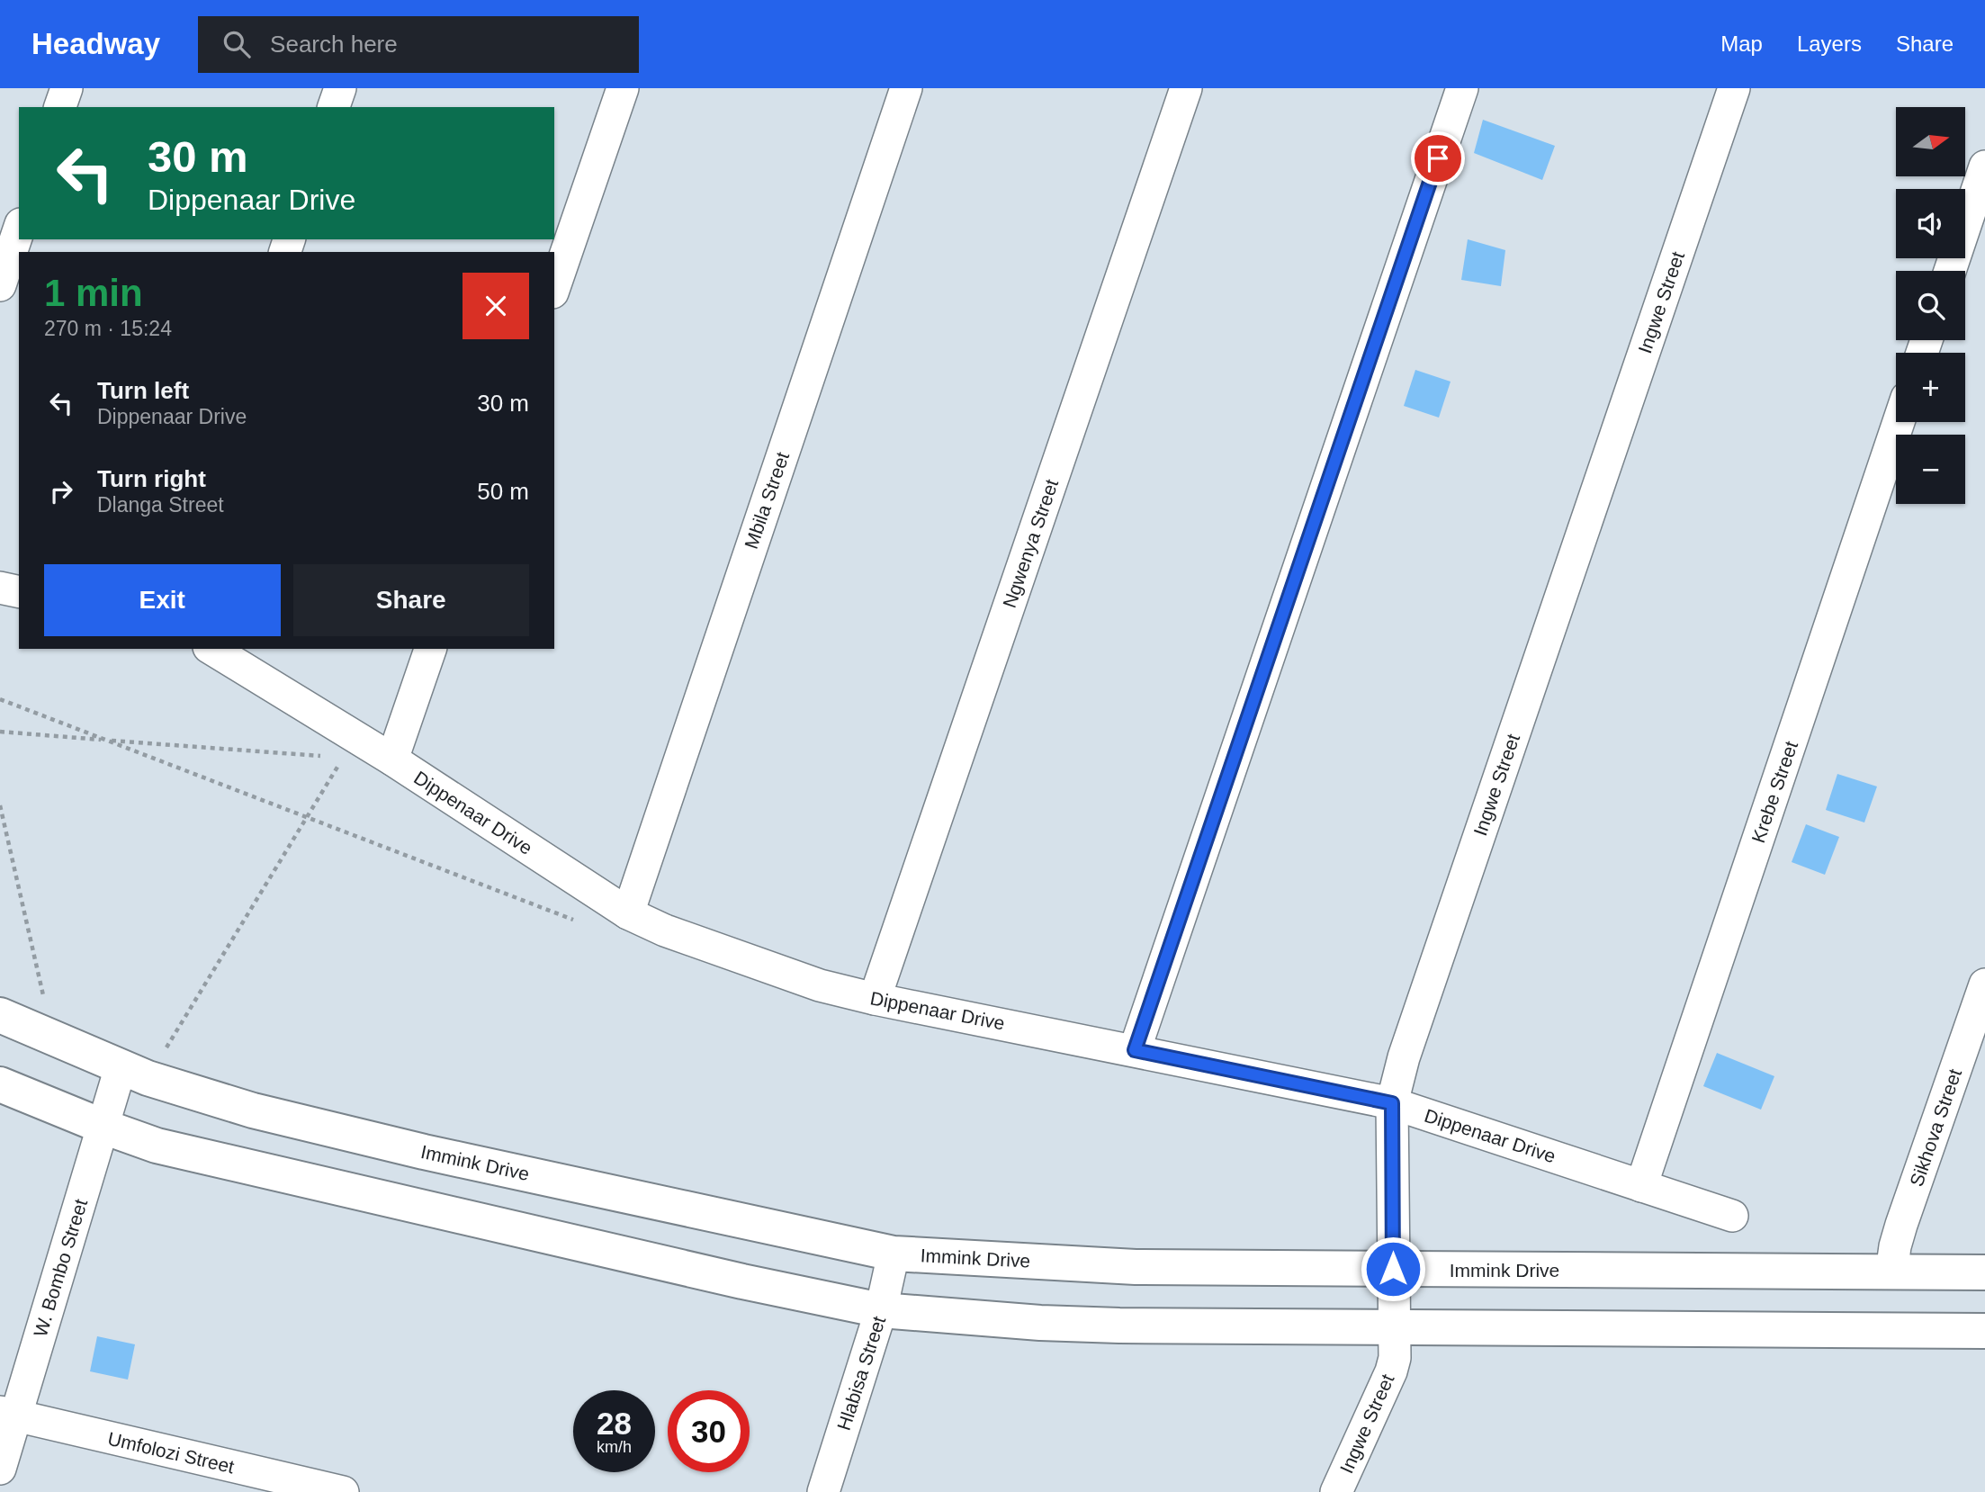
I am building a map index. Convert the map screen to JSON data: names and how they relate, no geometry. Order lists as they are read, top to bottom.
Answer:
{
  "streets": {
    "main road": ["Immink Drive"],
    "street": [
      "Ingwe Street",
      "Mbila Street",
      "Ngwenya Street",
      "Krebe Street",
      "Dippenaar Drive",
      "Sikhova Street",
      "W. Bombo Street",
      "Hlabisa Street",
      "Umfolozi Street"
    ]
  },
  "crossings": [
    ["Ingwe Street", "Dippenaar Drive"],
    ["Ingwe Street", "Immink Drive"],
    ["Mbila Street", "Dippenaar Drive"],
    ["Ngwenya Street", "Dippenaar Drive"],
    ["Krebe Street", "Dippenaar Drive"],
    ["Sikhova Street", "Immink Drive"],
    ["Immink Drive", "W. Bombo Street"],
    ["Immink Drive", "Hlabisa Street"],
    ["W. Bombo Street", "Umfolozi Street"]
  ],
  "north": "right",
  "page": {
    "header": "Headway",
    "search": "Search here",
    "nav": ["Map", "Layers", "Share"],
    "map_buttons": ["+", "−"],
    "turn": ["30 m", "Dippenaar Drive"],
    "heading": ["1 min", "270 m · 15:24"],
    "list": [
      {
        "name": "Turn left",
        "note": "Dippenaar Drive",
        "value": "30 m"
      },
      {
        "name": "Turn right",
        "note": "Dlanga Street",
        "value": "50 m"
      }
    ],
    "buttons": ["Exit", "Share"],
    "speed": "28 km/h",
    "limit": "30"
  }
}
